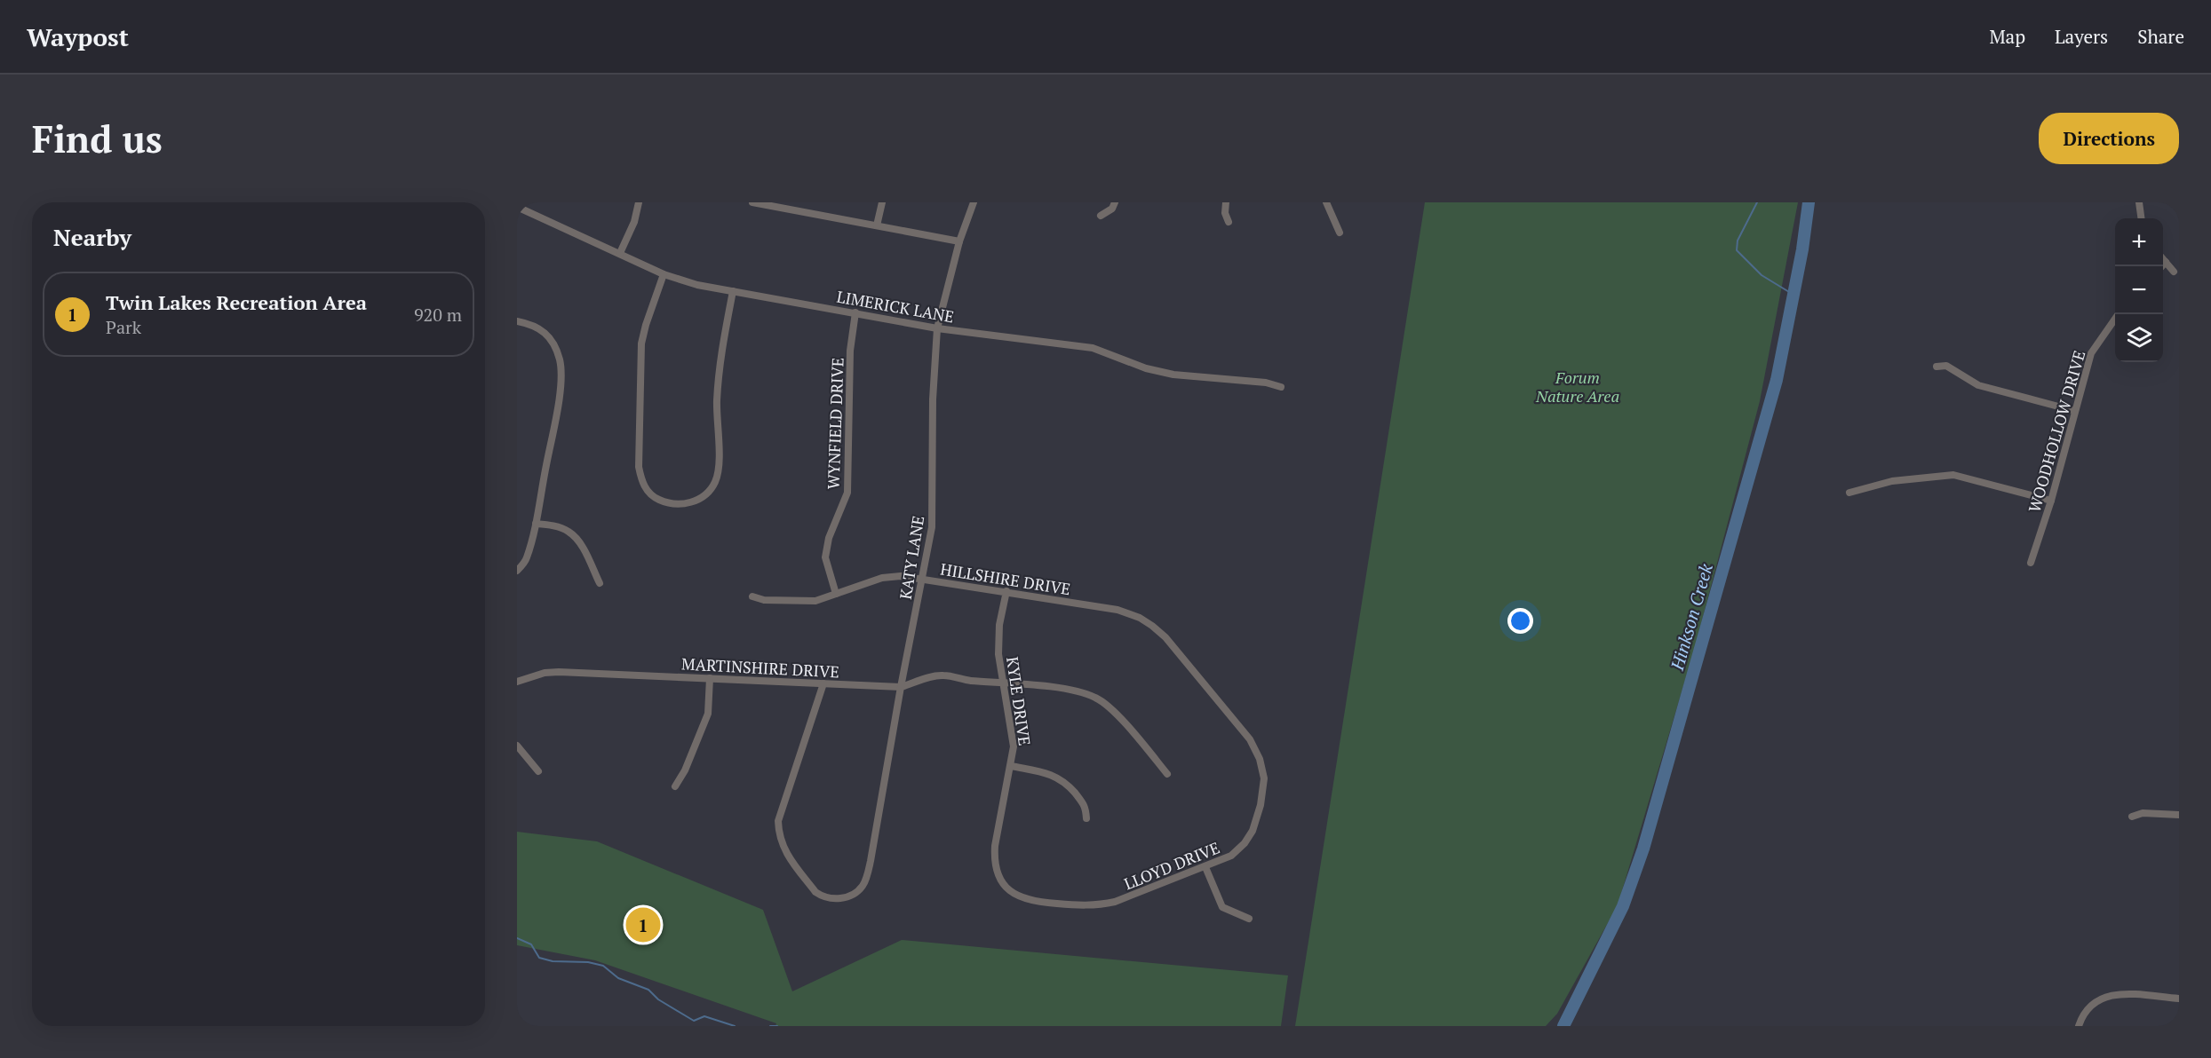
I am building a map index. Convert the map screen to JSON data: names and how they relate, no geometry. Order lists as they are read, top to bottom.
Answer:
{
  "streets": {
    "street": [
      "LIMERICK LANE",
      "WYNFIELD DRIVE",
      "WOODHOLLOW DRIVE",
      "KATY LANE",
      "HILLSHIRE DRIVE",
      "MARTINSHIRE DRIVE",
      "KYLE DRIVE",
      "LLOYD DRIVE"
    ]
  },
  "crossings": [
    ["LIMERICK LANE", "WYNFIELD DRIVE"],
    ["LIMERICK LANE", "KATY LANE"],
    ["WYNFIELD DRIVE", "HILLSHIRE DRIVE"],
    ["KATY LANE", "HILLSHIRE DRIVE"],
    ["KATY LANE", "MARTINSHIRE DRIVE"],
    ["HILLSHIRE DRIVE", "KYLE DRIVE"],
    ["HILLSHIRE DRIVE", "LLOYD DRIVE"],
    ["MARTINSHIRE DRIVE", "KYLE DRIVE"],
    ["KYLE DRIVE", "LLOYD DRIVE"]
  ],
  "water": ["Hinkson Creek"],
  "parks": ["Forum Nature Area"],
  "page": {
    "header": "Waypost",
    "nav": ["Map", "Layers", "Share"],
    "buttons": "Directions",
    "title": "Find us",
    "heading": "Nearby",
    "map_buttons": ["+", "−"],
    "list": [
      {
        "mark": "1",
        "name": "Twin Lakes Recreation Area",
        "note": "Park",
        "value": "920 m"
      }
    ],
    "pins": "1"
  }
}
